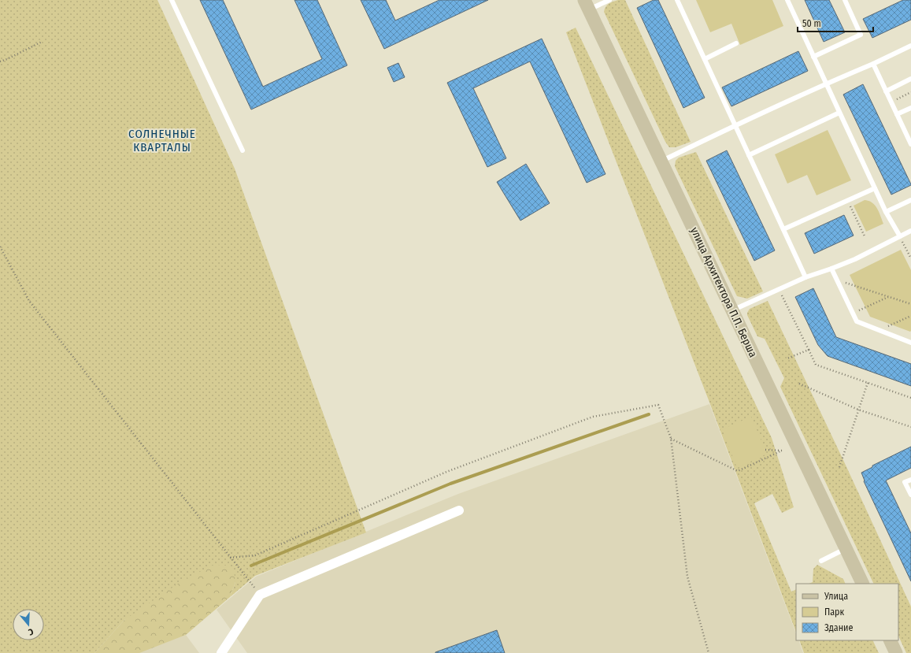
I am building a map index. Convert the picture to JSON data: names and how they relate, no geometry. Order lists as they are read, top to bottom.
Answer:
{
  "streets": {
    "street": ["улица Архитектора П.П. Берша"]
  },
  "districts": ["СОЛНЕЧНЫЕ КВАРТАЛЫ"],
  "legend": ["Улица", "Парк", "Здание"],
  "scale_bar": "50 m",
  "north": "bottom"
}
